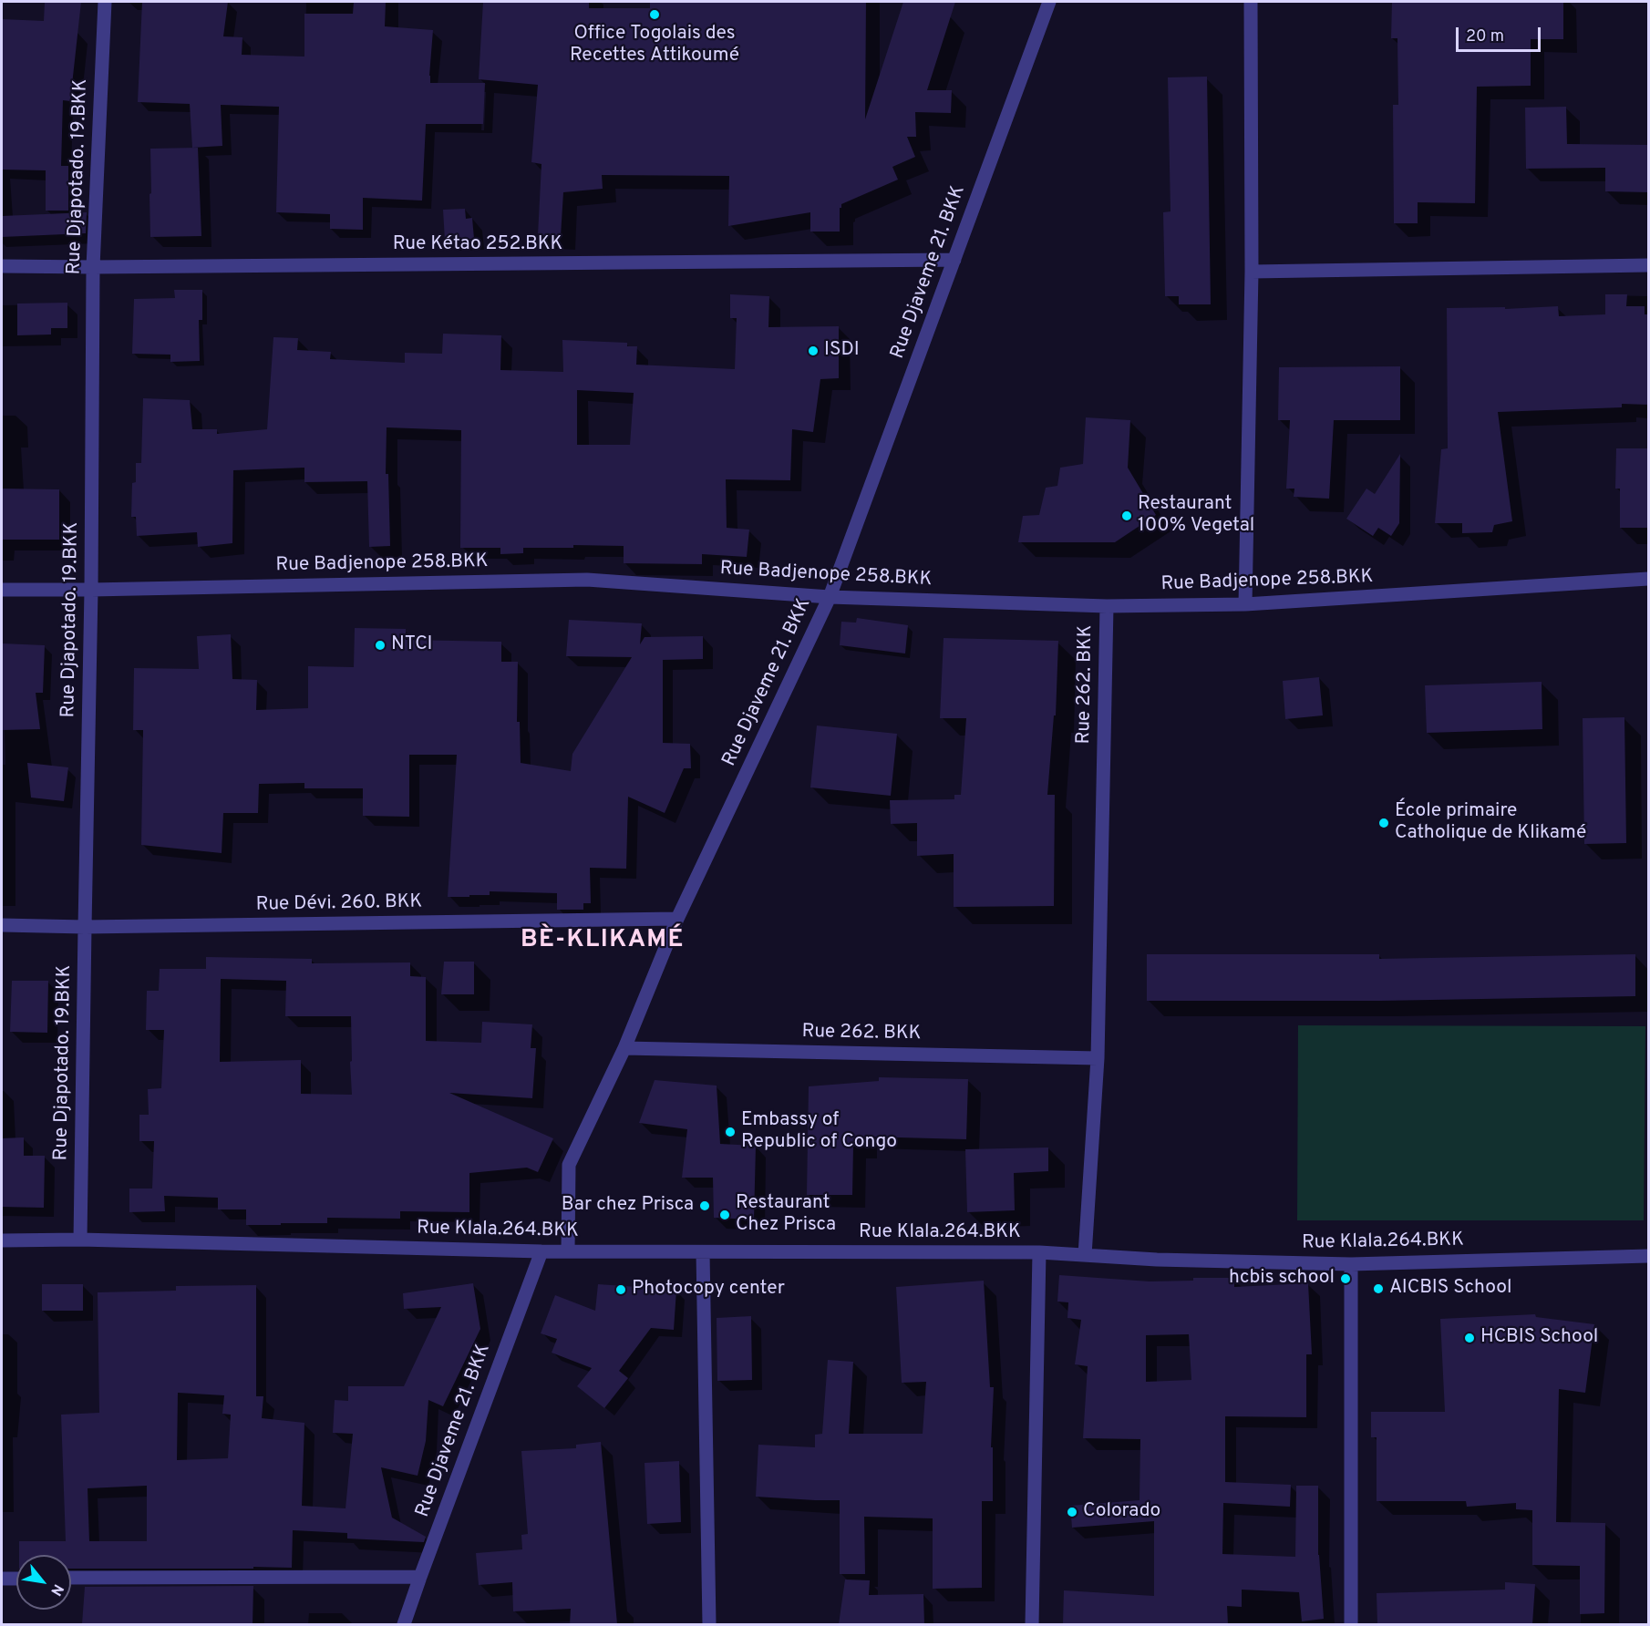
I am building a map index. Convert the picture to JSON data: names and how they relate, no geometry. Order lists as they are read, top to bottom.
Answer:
{
  "streets": {
    "street": [
      "Rue Djapotado. 19.BKK",
      "Rue Kétao 252.BKK",
      "Rue Djaveme 21. BKK",
      "Rue Badjenope 258.BKK",
      "Rue 262. BKK",
      "Rue Dévi. 260. BKK",
      "Rue Klala.264.BKK"
    ]
  },
  "crossings": [
    ["Rue Djapotado. 19.BKK", "Rue Kétao 252.BKK"],
    ["Rue Djapotado. 19.BKK", "Rue Badjenope 258.BKK"],
    ["Rue Djapotado. 19.BKK", "Rue Dévi. 260. BKK"],
    ["Rue Djapotado. 19.BKK", "Rue Klala.264.BKK"],
    ["Rue Kétao 252.BKK", "Rue Djaveme 21. BKK"],
    ["Rue Djaveme 21. BKK", "Rue Badjenope 258.BKK"],
    ["Rue Djaveme 21. BKK", "Rue 262. BKK"],
    ["Rue Djaveme 21. BKK", "Rue Dévi. 260. BKK"],
    ["Rue Djaveme 21. BKK", "Rue Klala.264.BKK"],
    ["Rue Badjenope 258.BKK", "Rue 262. BKK"],
    ["Rue 262. BKK", "Rue Klala.264.BKK"]
  ],
  "districts": ["BÈ-KLIKAMÉ"],
  "places": [
    "Office Togolais des Recettes Attikoumé",
    "ISDI",
    "Restaurant 100% Vegetal",
    "NTCI",
    "École primaire Catholique de Klikamé",
    "Embassy of Republic of Congo",
    "Bar chez Prisca",
    "Restaurant Chez Prisca",
    "hcbis school",
    "AICBIS School",
    "Photocopy center",
    "HCBIS School",
    "Colorado"
  ],
  "scale_bar": "20 m",
  "north": "bottom right"
}
